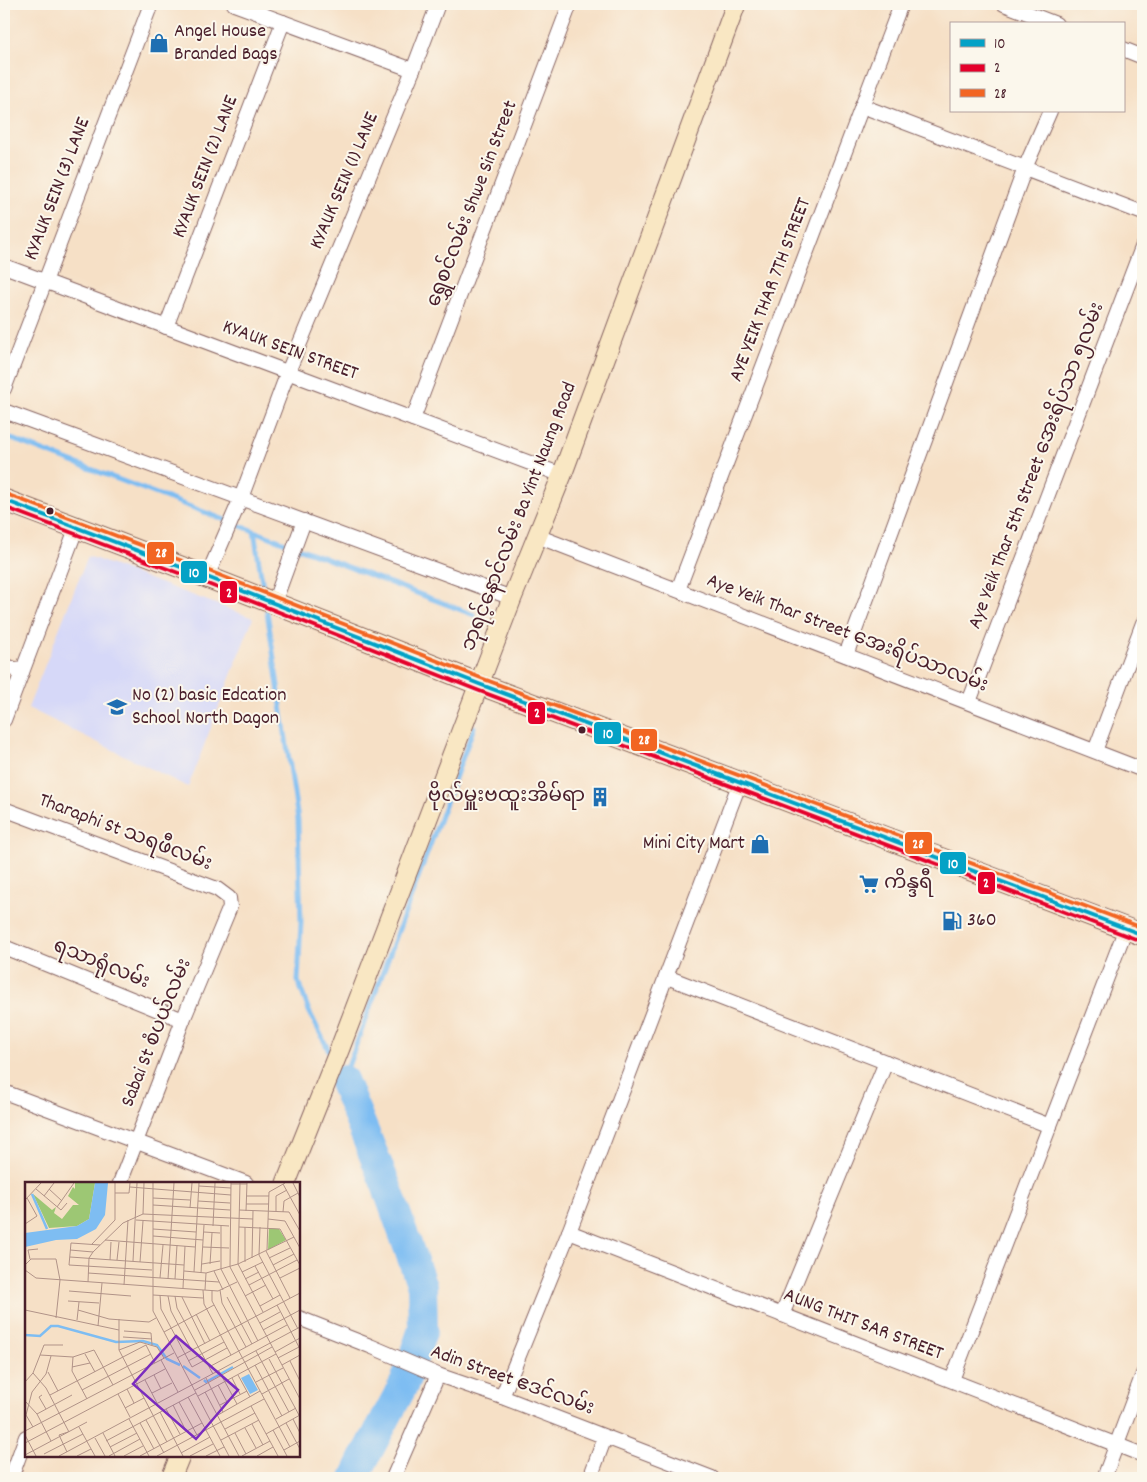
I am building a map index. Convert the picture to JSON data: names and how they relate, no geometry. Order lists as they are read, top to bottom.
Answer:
{
  "streets": {
    "main road": ["ဘုရင့်နောင်လမ်း Ba Yint Naung Road"],
    "street": [
      "KYAUK SEIN (2) LANE",
      "KYAUK SEIN (1) LANE",
      "KYAUK SEIN (3) LANE",
      "ရွှေစင်လမ်း Shwe Sin Street",
      "AYE YEIK THAR 7TH STREET",
      "KYAUK SEIN STREET",
      "Aye Yeik Thar 5th Street အေးရိပ်သာ ၅လမ်း",
      "Aye Yeik Thar Street အေးရိပ်သာလမ်း",
      "Tharaphi St သရဖီလမ်း",
      "ရသာရုံလမ်း",
      "Sabai St စံပယ်လမ်း",
      "AUNG THIT SAR STREET",
      "Adin Street ဧဒင်လမ်း"
    ]
  },
  "crossings": [
    ["KYAUK SEIN (2) LANE", "KYAUK SEIN STREET"],
    ["KYAUK SEIN (1) LANE", "KYAUK SEIN STREET"],
    ["KYAUK SEIN (3) LANE", "KYAUK SEIN STREET"],
    ["ရွှေစင်လမ်း Shwe Sin Street", "KYAUK SEIN STREET"],
    ["AYE YEIK THAR 7TH STREET", "Aye Yeik Thar Street အေးရိပ်သာလမ်း"],
    ["KYAUK SEIN STREET", "ဘုရင့်နောင်လမ်း Ba Yint Naung Road"],
    ["Aye Yeik Thar 5th Street အေးရိပ်သာ ၅လမ်း", "Aye Yeik Thar Street အေးရိပ်သာလမ်း"],
    ["ဘုရင့်နောင်လမ်း Ba Yint Naung Road", "Aye Yeik Thar Street အေးရိပ်သာလမ်း"],
    ["Tharaphi St သရဖီလမ်း", "Sabai St စံပယ်လမ်း"],
    ["ရသာရုံလမ်း", "Sabai St စံပယ်လမ်း"]
  ],
  "places": {
    "shop": ["Angel House Branded Bags", "Mini City Mart"],
    "school or university": ["No (2) basic Edcation School North Dagon"],
    "building": ["ဗိုလ်မှူးဗထူးအိမ်ရာ"],
    "supermarket": ["ကိန္ဒရီ"],
    "fuel station": ["360"]
  },
  "lines": ["transit line 28", "transit line 10", "transit line 2"],
  "legend": ["10", "2", "28"]
}
